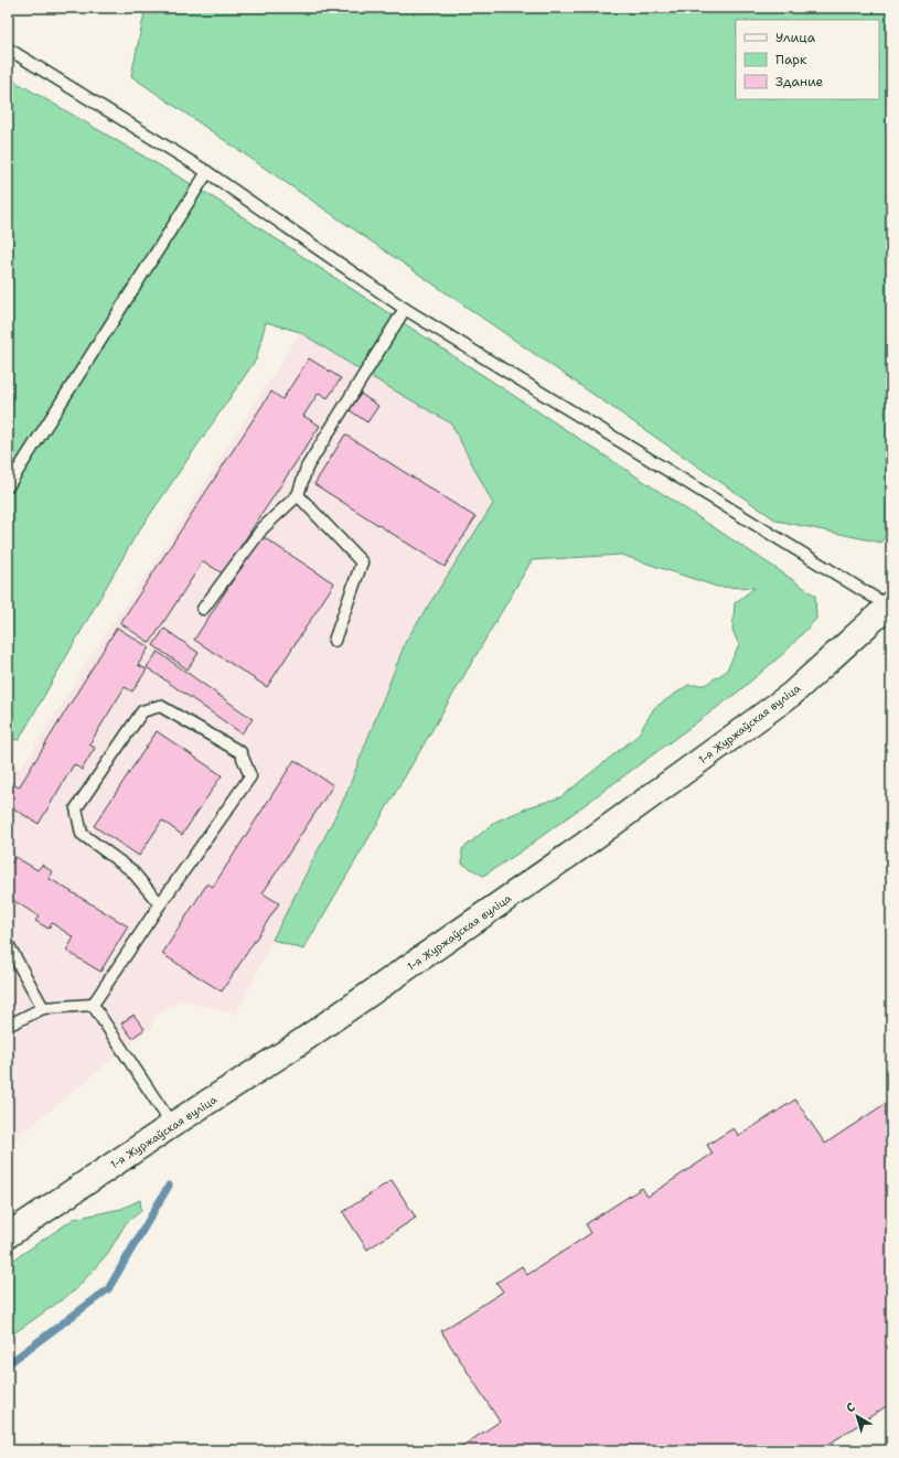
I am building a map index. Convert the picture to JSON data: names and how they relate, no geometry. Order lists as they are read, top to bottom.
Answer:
{
  "streets": {
    "street": ["1-я Журжаўская вуліца"]
  },
  "legend": ["Улица", "Парк", "Здание"],
  "north": "top left"
}
